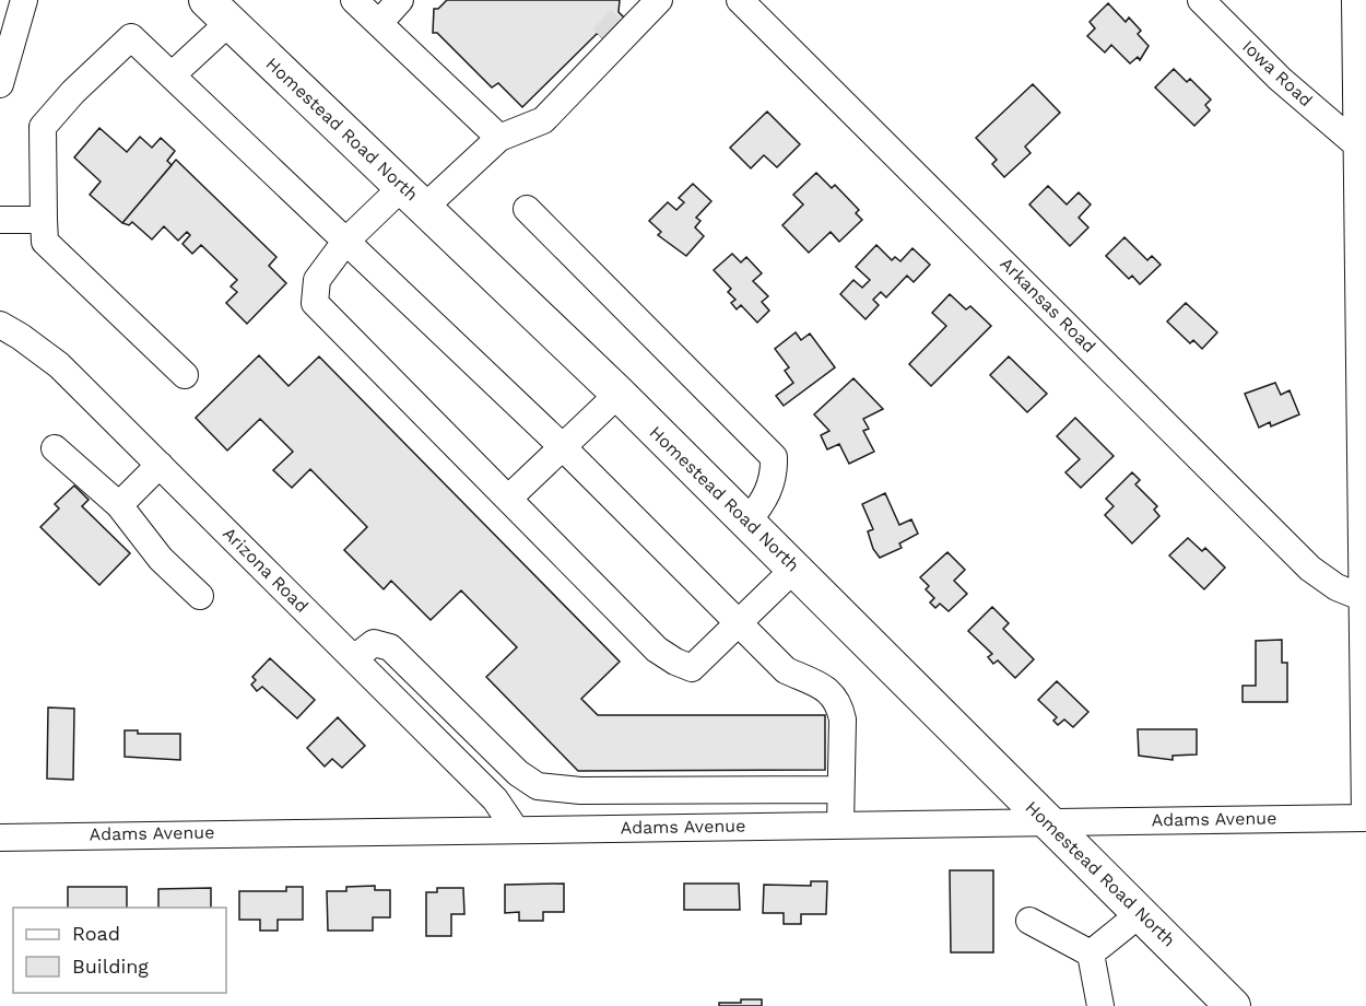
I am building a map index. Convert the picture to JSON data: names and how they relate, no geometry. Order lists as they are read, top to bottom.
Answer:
{
  "streets": {
    "main road": ["Homestead Road North"],
    "street": [
      "Iowa Road",
      "Arkansas Road",
      "Arizona Road",
      "Adams Avenue"
    ]
  },
  "crossings": [
    ["Homestead Road North", "Adams Avenue"],
    ["Arizona Road", "Adams Avenue"]
  ],
  "legend": ["Road", "Building"]
}
